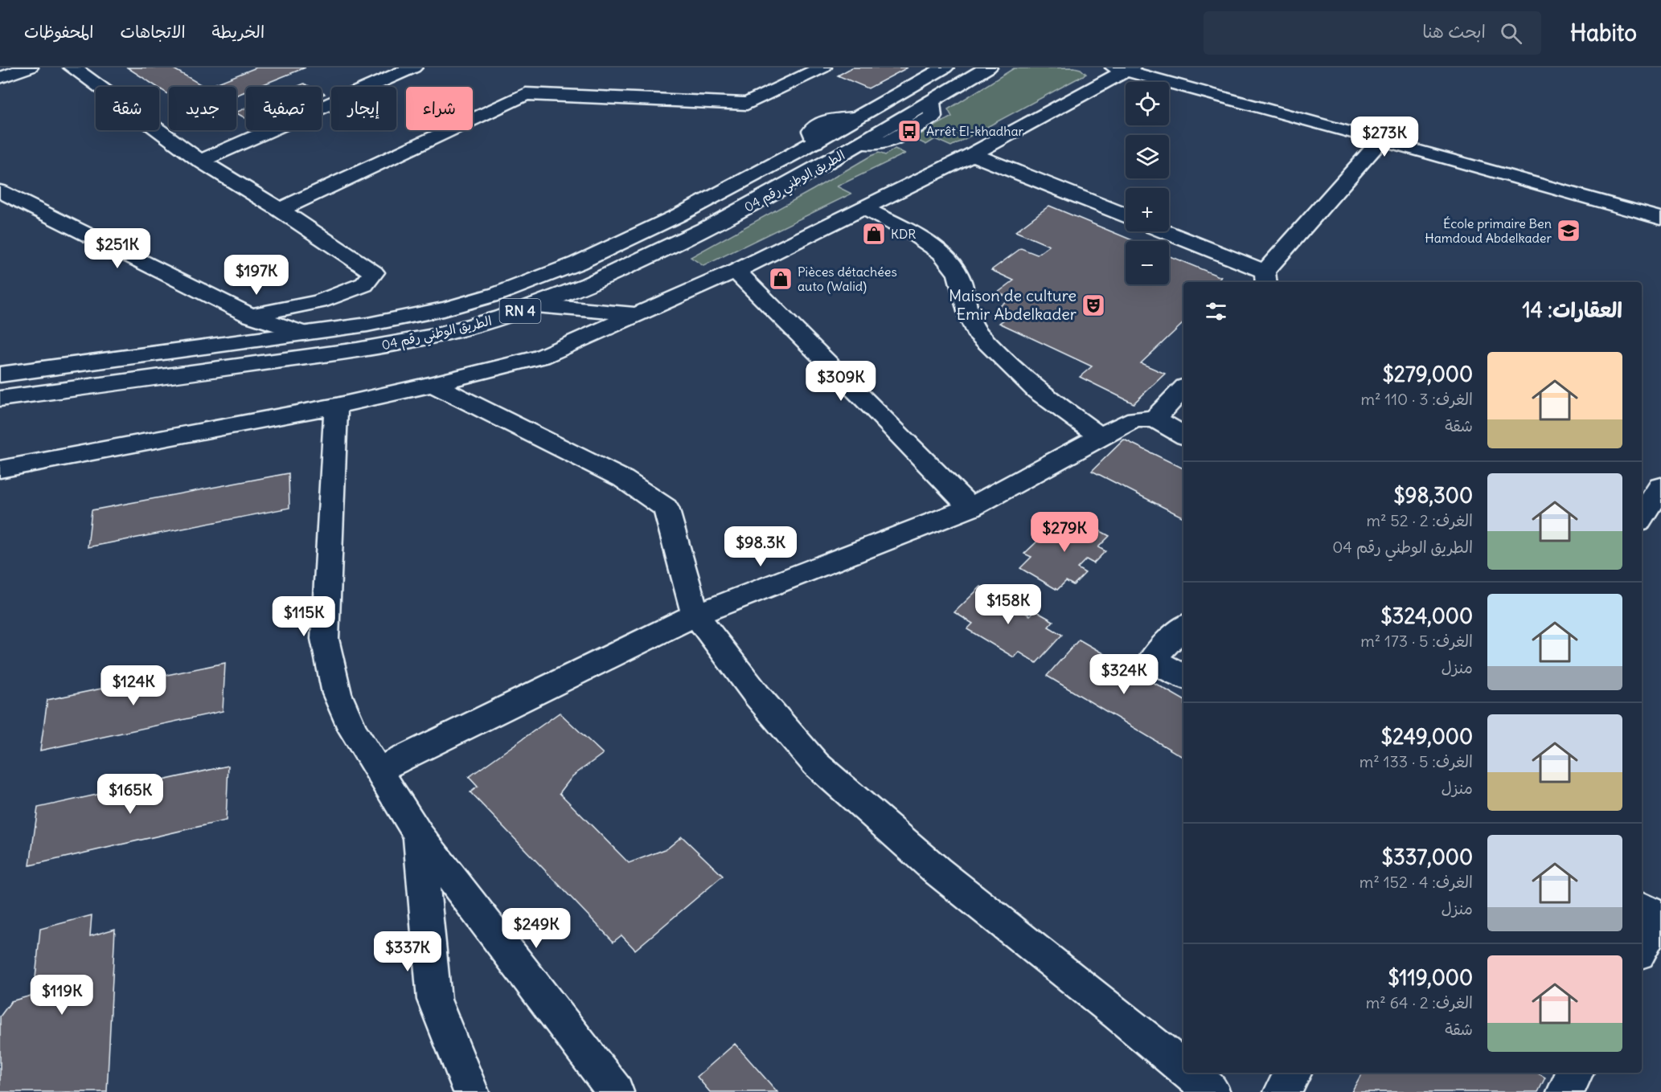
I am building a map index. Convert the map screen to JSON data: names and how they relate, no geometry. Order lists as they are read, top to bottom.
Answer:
{
  "streets": {
    "main road": ["الطريق الوطني رقم 04", "RN 4"]
  },
  "places": {
    "bus stop": ["Arrêt El-khadhar"],
    "school or university": ["École primaire Ben Hamdoud Abdelkader"],
    "shop": ["KDR", "Pièces détachées auto (Walid)"],
    "theatre": ["Maison de culture Emir Abdelkader"]
  },
  "page": {
    "header": "Habito",
    "search": "ابحث هنا",
    "nav": ["الخريطة", "الاتجاهات", "المحفوظات"],
    "map_buttons": ["+", "−"],
    "chip": [
      "شراء",
      "إيجار",
      "تصفية",
      "جديد",
      "شقة"
    ],
    "price": [
      "$273K",
      "$251K",
      "$197K",
      "$309K",
      "$279K",
      "$98.3K",
      "$158K",
      "$115K",
      "$324K",
      "$124K",
      "$165K",
      "$249K",
      "$337K",
      "$119K"
    ],
    "heading": "العقارات: 14",
    "list": [
      {
        "name": "$279,000",
        "note": "الغرف: 3 · 110 m² · شقة"
      },
      {
        "name": "$98,300",
        "note": "الغرف: 2 · 52 m² · الطريق الوطني رقم 04"
      },
      {
        "name": "$324,000",
        "note": "الغرف: 5 · 173 m² · منزل"
      },
      {
        "name": "$249,000",
        "note": "الغرف: 5 · 133 m² · منزل"
      },
      {
        "name": "$337,000",
        "note": "الغرف: 4 · 152 m² · منزل"
      },
      {
        "name": "$119,000",
        "note": "الغرف: 2 · 64 m² · شقة"
      }
    ]
  }
}
